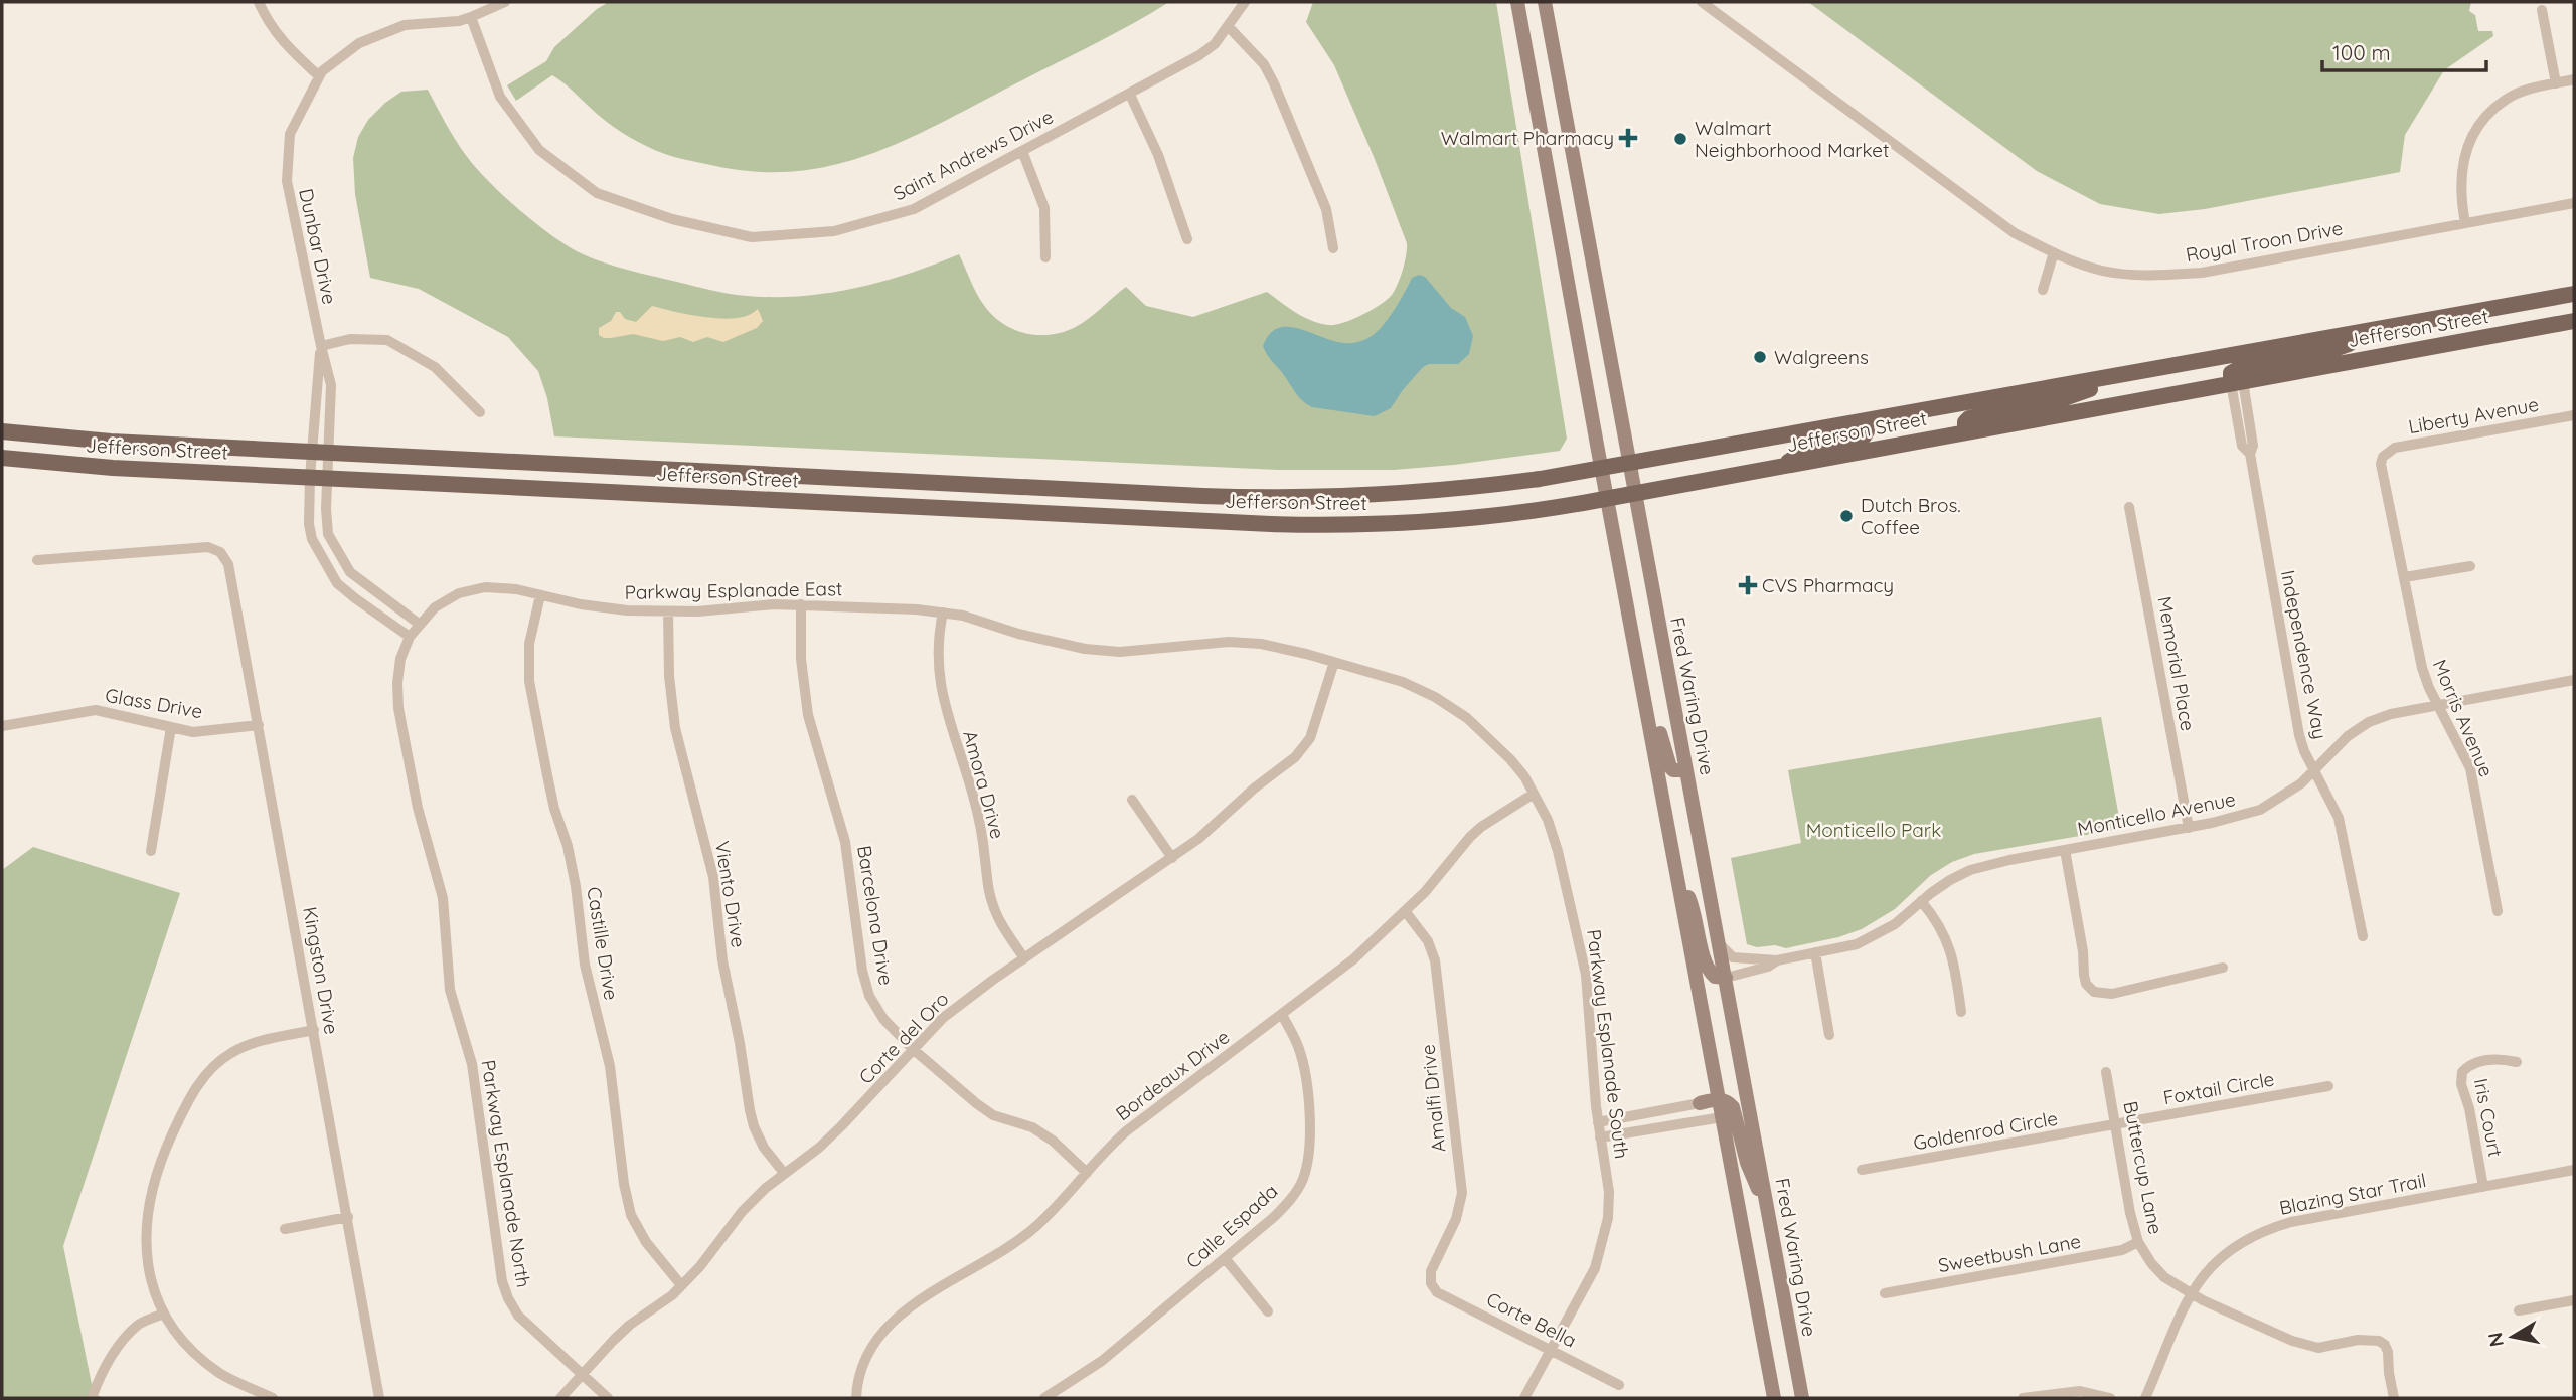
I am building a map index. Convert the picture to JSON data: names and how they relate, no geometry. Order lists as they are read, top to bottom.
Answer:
{
  "streets": {
    "main road": ["Jefferson Street", "Fred Waring Drive"],
    "street": [
      "Saint Andrews Drive",
      "Royal Troon Drive",
      "Dunbar Drive",
      "Liberty Avenue",
      "Parkway Esplanade East",
      "Independence Way",
      "Memorial Place",
      "Glass Drive",
      "Morris Avenue",
      "Amora Drive",
      "Monticello Avenue",
      "Viento Drive",
      "Barcelona Drive",
      "Castille Drive",
      "Kingston Drive",
      "Corte del Oro",
      "Parkway Esplanade South",
      "Bordeaux Drive",
      "Foxtail Circle",
      "Amalfi Drive",
      "Iris Court",
      "Goldenrod Circle",
      "Buttercup Lane",
      "Parkway Esplanade North",
      "Blazing Star Trail",
      "Calle Espada",
      "Sweetbush Lane",
      "Corte Bella"
    ]
  },
  "crossings": [
    ["Dunbar Drive", "Jefferson Street"],
    ["Jefferson Street", "Independence Way"],
    ["Jefferson Street", "Fred Waring Drive"],
    ["Liberty Avenue", "Morris Avenue"],
    ["Parkway Esplanade East", "Amora Drive"],
    ["Parkway Esplanade East", "Viento Drive"],
    ["Parkway Esplanade East", "Barcelona Drive"],
    ["Parkway Esplanade East", "Castille Drive"],
    ["Parkway Esplanade East", "Corte del Oro"],
    ["Parkway Esplanade East", "Parkway Esplanade South"],
    ["Parkway Esplanade East", "Parkway Esplanade North"],
    ["Independence Way", "Monticello Avenue"],
    ["Memorial Place", "Monticello Avenue"],
    ["Fred Waring Drive", "Monticello Avenue"],
    ["Glass Drive", "Kingston Drive"],
    ["Morris Avenue", "Monticello Avenue"],
    ["Amora Drive", "Corte del Oro"],
    ["Viento Drive", "Corte del Oro"],
    ["Barcelona Drive", "Corte del Oro"],
    ["Barcelona Drive", "Bordeaux Drive"],
    ["Castille Drive", "Corte del Oro"],
    ["Corte del Oro", "Parkway Esplanade North"],
    ["Parkway Esplanade South", "Bordeaux Drive"],
    ["Parkway Esplanade South", "Corte Bella"],
    ["Bordeaux Drive", "Amalfi Drive"],
    ["Bordeaux Drive", "Calle Espada"],
    ["Foxtail Circle", "Goldenrod Circle"],
    ["Foxtail Circle", "Buttercup Lane"],
    ["Amalfi Drive", "Corte Bella"],
    ["Iris Court", "Blazing Star Trail"],
    ["Goldenrod Circle", "Buttercup Lane"],
    ["Buttercup Lane", "Blazing Star Trail"],
    ["Buttercup Lane", "Sweetbush Lane"]
  ],
  "parks": ["Monticello Park"],
  "places": {
    "health": ["Walmart Pharmacy", "CVS Pharmacy"],
    "other": ["Walmart Neighborhood Market", "Walgreens", "Dutch Bros. Coffee"]
  },
  "scale_bar": "100 m",
  "north": "left"
}
